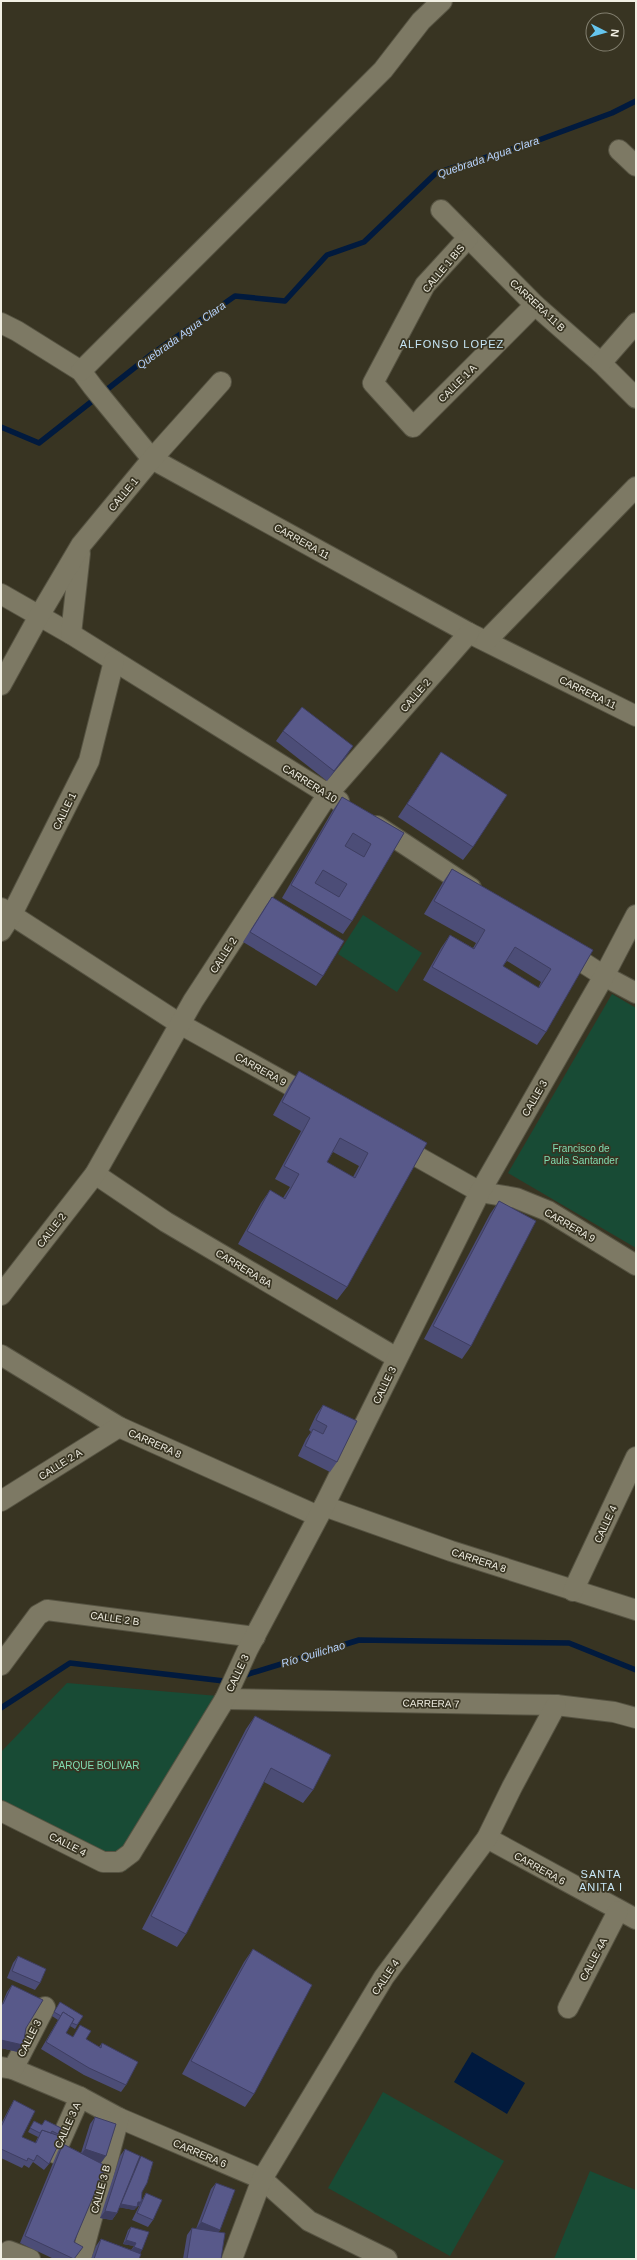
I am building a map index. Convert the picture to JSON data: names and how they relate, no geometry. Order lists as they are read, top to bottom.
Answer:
{
  "streets": {
    "street": [
      "CALLE 1 BIS",
      "CARRERA 11 B",
      "CALLE 1 A",
      "CALLE 1",
      "CARRERA 11",
      "CALLE 2",
      "CARRERA 10",
      "CARRERA 9",
      "CALLE 3",
      "CARRERA 8A",
      "CARRERA 8",
      "CALLE 2 A",
      "CALLE 4",
      "CALLE 2 B",
      "CARRERA 7",
      "CARRERA 6",
      "CALLE 4A",
      "CALLE 3 A",
      "CALLE 3 B"
    ]
  },
  "crossings": [
    ["CALLE 1 BIS", "CARRERA 11 B"],
    ["CALLE 1 BIS", "CALLE 1 A"],
    ["CARRERA 11 B", "CALLE 1 A"],
    ["CALLE 1", "CARRERA 11"],
    ["CALLE 1", "CARRERA 10"],
    ["CALLE 1", "CARRERA 9"],
    ["CARRERA 11", "CALLE 2"],
    ["CALLE 2", "CARRERA 10"],
    ["CALLE 2", "CARRERA 9"],
    ["CALLE 2", "CARRERA 8A"],
    ["CARRERA 9", "CALLE 3"],
    ["CALLE 3", "CARRERA 8A"],
    ["CALLE 3", "CARRERA 8"],
    ["CALLE 3", "CALLE 4"],
    ["CALLE 3", "CALLE 2 B"],
    ["CALLE 3", "CARRERA 7"],
    ["CALLE 3", "CARRERA 6"],
    ["CARRERA 8", "CALLE 2 A"],
    ["CARRERA 8", "CALLE 4"],
    ["CALLE 4", "CARRERA 7"],
    ["CALLE 4", "CARRERA 6"],
    ["CARRERA 6", "CALLE 4A"],
    ["CARRERA 6", "CALLE 3 A"],
    ["CARRERA 6", "CALLE 3 B"]
  ],
  "districts": ["ALFONSO LOPEZ", "SANTA ANITA I"],
  "water": ["Quebrada Agua Clara", "Río Quilichao"],
  "parks": ["Francisco de Paula Santander", "PARQUE BOLIVAR"],
  "north": "right"
}
